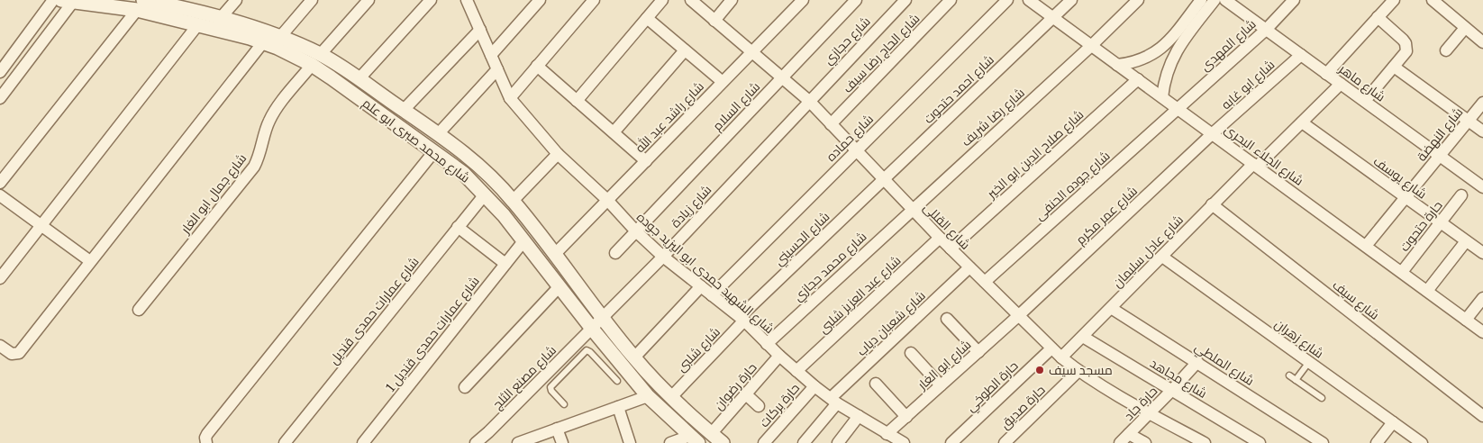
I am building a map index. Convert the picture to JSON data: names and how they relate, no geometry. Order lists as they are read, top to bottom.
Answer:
{
  "streets": {
    "street": [
      "شارع حجازي",
      "شارع المهدى",
      "شارع الحاج رضا سيف",
      "شارع ماهر",
      "شارع ابو غابه",
      "شارع احمد حتحوت",
      "شارع السلام",
      "شارع راشد عبد الله",
      "شارع رضا شريف",
      "شارع النهضة",
      "شارع حماده",
      "شارع محمد صبرى ابو علم",
      "شارع صلاح الدين ابو الخير",
      "شارع الجلاء البحرى",
      "شارع يوسف",
      "شارع جوده الحنفى",
      "شارع جمال ابو الغار",
      "شارع زيادة",
      "شارع عمر مكرم",
      "شارع القللى",
      "حارة حتحوت",
      "شارع الحسيني",
      "شارع عادل سليمان",
      "شارع محمد حجازي",
      "شارع الشهيد حمدى ابو اليزيد جوده",
      "شارع عبد العزيز شلبى",
      "شارع سيف",
      "شارع عمارات حمدى قنديل",
      "شارع شعبان دياب",
      "شارع عمارات حمدى قنديل 1",
      "شارع زهران",
      "شارع شلبى",
      "شارع الملطي",
      "شارع ابو الغار",
      "شارع مصنع الثلج",
      "شارع مجاهد",
      "حارة رضوان",
      "حارة الطوخي",
      "حارة جاد",
      "حارة بركات",
      "حارة صديق"
    ]
  },
  "crossings": [
    ["شارع حجازي", "شارع زيادة"],
    ["شارع حجازي", "شارع القللى"],
    ["شارع المهدى", "شارع ماهر"],
    ["شارع المهدى", "شارع الجلاء البحرى"],
    ["شارع المهدى", "شارع جوده الحنفى"],
    ["شارع الحاج رضا سيف", "شارع القللى"],
    ["شارع ماهر", "شارع ابو غابه"],
    ["شارع ماهر", "شارع النهضة"],
    ["شارع ماهر", "شارع عادل سليمان"],
    ["شارع ابو غابه", "شارع الجلاء البحرى"],
    ["شارع ابو غابه", "شارع عمر مكرم"],
    ["شارع احمد حتحوت", "شارع الجلاء البحرى"],
    ["شارع احمد حتحوت", "شارع القللى"],
    ["شارع احمد حتحوت", "شارع الحسيني"],
    ["شارع السلام", "شارع القللى"],
    ["شارع السلام", "شارع الشهيد حمدى ابو اليزيد جوده"],
    ["شارع راشد عبد الله", "شارع محمد صبرى ابو علم"],
    ["شارع راشد عبد الله", "شارع القللى"],
    ["شارع راشد عبد الله", "شارع الشهيد حمدى ابو اليزيد جوده"],
    ["شارع رضا شريف", "شارع الجلاء البحرى"],
    ["شارع رضا شريف", "شارع القللى"],
    ["شارع رضا شريف", "شارع محمد حجازي"],
    ["شارع النهضة", "شارع الجلاء البحرى"],
    ["شارع النهضة", "شارع يوسف"],
    ["شارع حماده", "شارع القللى"],
    ["شارع حماده", "شارع الشهيد حمدى ابو اليزيد جوده"],
    ["شارع محمد صبرى ابو علم", "شارع جمال ابو الغار"],
    ["شارع محمد صبرى ابو علم", "شارع زيادة"],
    ["شارع محمد صبرى ابو علم", "شارع عمارات حمدى قنديل"],
    ["شارع محمد صبرى ابو علم", "شارع عمارات حمدى قنديل 1"],
    ["شارع محمد صبرى ابو علم", "شارع شلبى"],
    ["شارع محمد صبرى ابو علم", "شارع مصنع الثلج"],
    ["شارع محمد صبرى ابو علم", "حارة رضوان"],
    ["شارع صلاح الدين ابو الخير", "شارع الجلاء البحرى"],
    ["شارع صلاح الدين ابو الخير", "شارع القللى"],
    ["شارع الجلاء البحرى", "شارع جوده الحنفى"],
    ["شارع الجلاء البحرى", "شارع عمر مكرم"],
    ["شارع الجلاء البحرى", "حارة حتحوت"],
    ["شارع الجلاء البحرى", "شارع عادل سليمان"],
    ["شارع يوسف", "حارة حتحوت"],
    ["شارع يوسف", "شارع عادل سليمان"],
    ["شارع جوده الحنفى", "شارع القللى"],
    ["شارع زيادة", "شارع القللى"],
    ["شارع زيادة", "شارع الشهيد حمدى ابو اليزيد جوده"],
    ["شارع زيادة", "شارع مصنع الثلج"],
    ["شارع عمر مكرم", "شارع القللى"],
    ["شارع عمر مكرم", "شارع ابو الغار"],
    ["شارع القللى", "شارع الحسيني"],
    ["شارع القللى", "شارع عادل سليمان"],
    ["شارع القللى", "شارع محمد حجازي"],
    ["شارع القللى", "شارع عبد العزيز شلبى"],
    ["شارع القللى", "شارع شعبان دياب"],
    ["شارع القللى", "شارع ابو الغار"],
    ["شارع القللى", "حارة الطوخي"],
    ["شارع القللى", "حارة جاد"],
    ["شارع القللى", "حارة صديق"],
    ["شارع الحسيني", "شارع الشهيد حمدى ابو اليزيد جوده"],
    ["شارع الحسيني", "شارع شلبى"],
    ["شارع عادل سليمان", "شارع سيف"],
    ["شارع عادل سليمان", "شارع زهران"],
    ["شارع عادل سليمان", "شارع الملطي"],
    ["شارع عادل سليمان", "شارع مجاهد"],
    ["شارع محمد حجازي", "شارع الشهيد حمدى ابو اليزيد جوده"],
    ["شارع الشهيد حمدى ابو اليزيد جوده", "شارع عبد العزيز شلبى"],
    ["شارع الشهيد حمدى ابو اليزيد جوده", "شارع شعبان دياب"],
    ["شارع الشهيد حمدى ابو اليزيد جوده", "شارع شلبى"],
    ["شارع الشهيد حمدى ابو اليزيد جوده", "شارع ابو الغار"],
    ["شارع الشهيد حمدى ابو اليزيد جوده", "حارة رضوان"],
    ["شارع الشهيد حمدى ابو اليزيد جوده", "حارة بركات"],
    ["شارع الملطي", "حارة جاد"],
    ["شارع مجاهد", "حارة جاد"]
  ],
  "places": ["مسجد سيف"]
}
